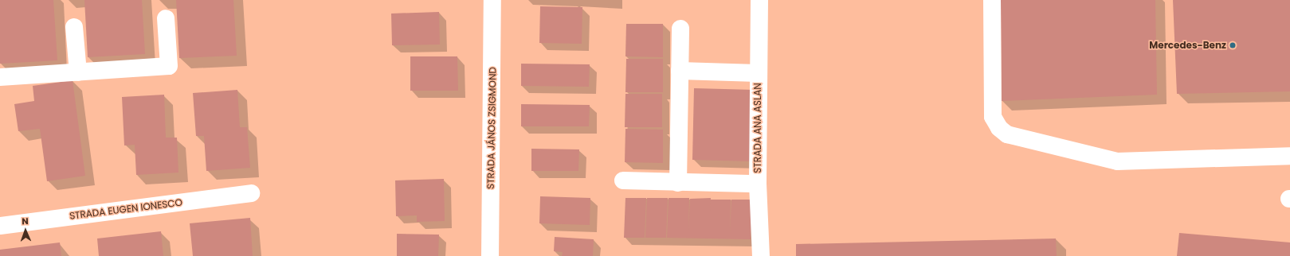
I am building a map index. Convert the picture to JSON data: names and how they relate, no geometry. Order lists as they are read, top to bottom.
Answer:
{
  "streets": {
    "street": ["STRADA JÁNOS ZSIGMOND", "STRADA ANA ASLAN", "STRADA EUGEN IONESCO"]
  },
  "places": ["Mercedes-Benz"],
  "north": "top"
}
